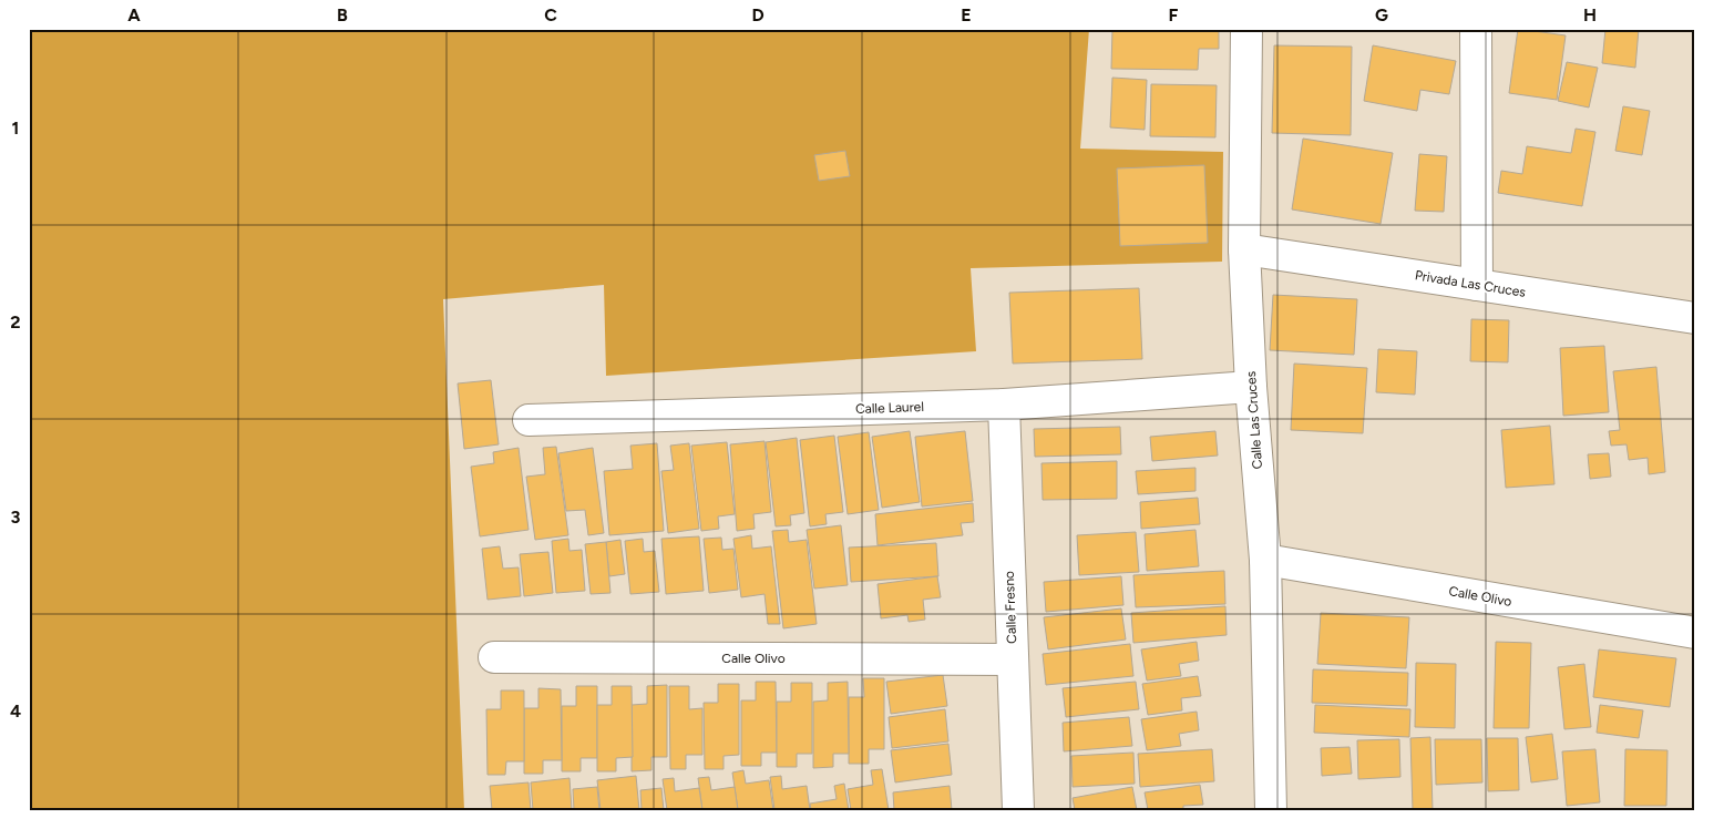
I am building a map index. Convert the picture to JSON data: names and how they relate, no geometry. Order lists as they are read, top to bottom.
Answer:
{
  "streets": {
    "street": [
      "Privada Las Cruces",
      "Calle Laurel",
      "Calle Las Cruces",
      "Calle Olivo",
      "Calle Fresno"
    ]
  },
  "crossings": [
    ["Privada Las Cruces", "Calle Las Cruces"],
    ["Calle Laurel", "Calle Las Cruces"],
    ["Calle Laurel", "Calle Fresno"],
    ["Calle Las Cruces", "Calle Olivo"],
    ["Calle Olivo", "Calle Fresno"]
  ],
  "grid": {
    "columns": [
      "A",
      "B",
      "C",
      "D",
      "E",
      "F",
      "G",
      "H"
    ],
    "rows": [
      "1",
      "2",
      "3",
      "4"
    ]
  }
}
